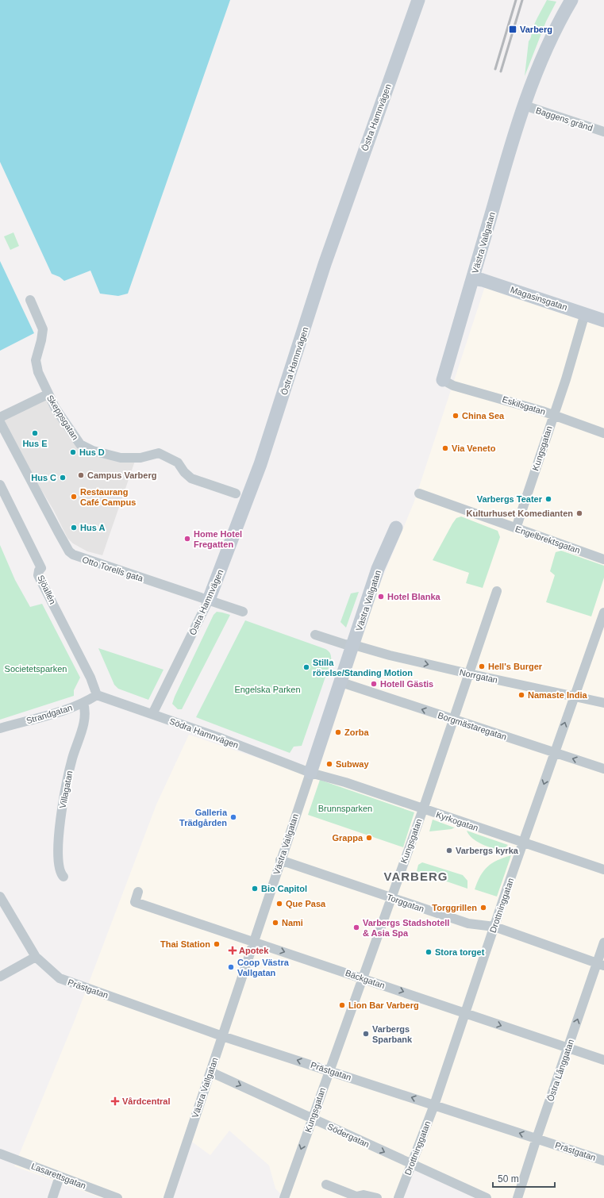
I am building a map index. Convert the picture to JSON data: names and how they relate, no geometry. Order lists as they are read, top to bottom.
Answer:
{
  "streets": {
    "street": [
      "Östra Hamnvägen",
      "Baggens gränd",
      "Västra Vallgatan",
      "Magasinsgatan",
      "Eskilsgatan",
      "Skeppsgatan",
      "Kungsgatan",
      "Engelbrektsgatan",
      "Otto Torells gata",
      "Sjöallén",
      "Norrgatan",
      "Strandgatan",
      "Borgmästaregatan",
      "Södra Hamnvägen",
      "Villagatan",
      "Kyrkogatan",
      "Torggatan",
      "Drottninggatan",
      "Bäckgatan",
      "Prästgatan",
      "Östra Långgatan",
      "Södergatan",
      "Lasarettsgatan"
    ]
  },
  "crossings": [
    ["Östra Hamnvägen", "Otto Torells gata"],
    ["Östra Hamnvägen", "Södra Hamnvägen"],
    ["Baggens gränd", "Västra Vallgatan"],
    ["Västra Vallgatan", "Magasinsgatan"],
    ["Västra Vallgatan", "Eskilsgatan"],
    ["Västra Vallgatan", "Norrgatan"],
    ["Västra Vallgatan", "Borgmästaregatan"],
    ["Västra Vallgatan", "Södra Hamnvägen"],
    ["Västra Vallgatan", "Kyrkogatan"],
    ["Västra Vallgatan", "Torggatan"],
    ["Västra Vallgatan", "Bäckgatan"],
    ["Västra Vallgatan", "Prästgatan"],
    ["Västra Vallgatan", "Södergatan"],
    ["Magasinsgatan", "Kungsgatan"],
    ["Eskilsgatan", "Kungsgatan"],
    ["Kungsgatan", "Engelbrektsgatan"],
    ["Kungsgatan", "Norrgatan"],
    ["Kungsgatan", "Borgmästaregatan"],
    ["Kungsgatan", "Kyrkogatan"],
    ["Kungsgatan", "Torggatan"],
    ["Kungsgatan", "Bäckgatan"],
    ["Kungsgatan", "Prästgatan"],
    ["Kungsgatan", "Södergatan"],
    ["Sjöallén", "Strandgatan"],
    ["Sjöallén", "Södra Hamnvägen"],
    ["Norrgatan", "Drottninggatan"],
    ["Strandgatan", "Södra Hamnvägen"],
    ["Strandgatan", "Villagatan"],
    ["Borgmästaregatan", "Drottninggatan"],
    ["Södra Hamnvägen", "Kyrkogatan"],
    ["Kyrkogatan", "Drottninggatan"],
    ["Torggatan", "Drottninggatan"],
    ["Torggatan", "Östra Långgatan"],
    ["Drottninggatan", "Bäckgatan"],
    ["Drottninggatan", "Prästgatan"],
    ["Drottninggatan", "Södergatan"],
    ["Bäckgatan", "Östra Långgatan"],
    ["Prästgatan", "Östra Långgatan"]
  ],
  "one_way": [
    "Norrgatan",
    "Borgmästaregatan",
    "Bäckgatan",
    "Prästgatan",
    "Södergatan"
  ],
  "districts": ["VARBERG"],
  "parks": ["Societetsparken", "Engelska Parken", "Brunnsparken"],
  "places": {
    "transit": ["Varberg"],
    "other": [
      "China Sea",
      "Hus E",
      "Via Veneto",
      "Hus D",
      "Campus Varberg",
      "Hus C",
      "Restaurang Café Campus",
      "Varbergs Teater",
      "Kulturhuset Komedianten",
      "Hus A",
      "Home Hotel Fregatten",
      "Hotel Blanka",
      "Hell's Burger",
      "Stilla rörelse/Standing Motion",
      "Hotell Gästis",
      "Namaste India",
      "Zorba",
      "Subway",
      "Galleria Trädgården",
      "Grappa",
      "Varbergs kyrka",
      "Bio Capitol",
      "Que Pasa",
      "Torggrillen",
      "Nami",
      "Varbergs Stadshotell & Asia Spa",
      "Thai Station",
      "Stora torget",
      "Coop Västra Vallgatan",
      "Lion Bar Varberg",
      "Varbergs Sparbank"
    ],
    "health": ["Apotek", "Vårdcentral"]
  },
  "scale_bar": "50 m"
}
